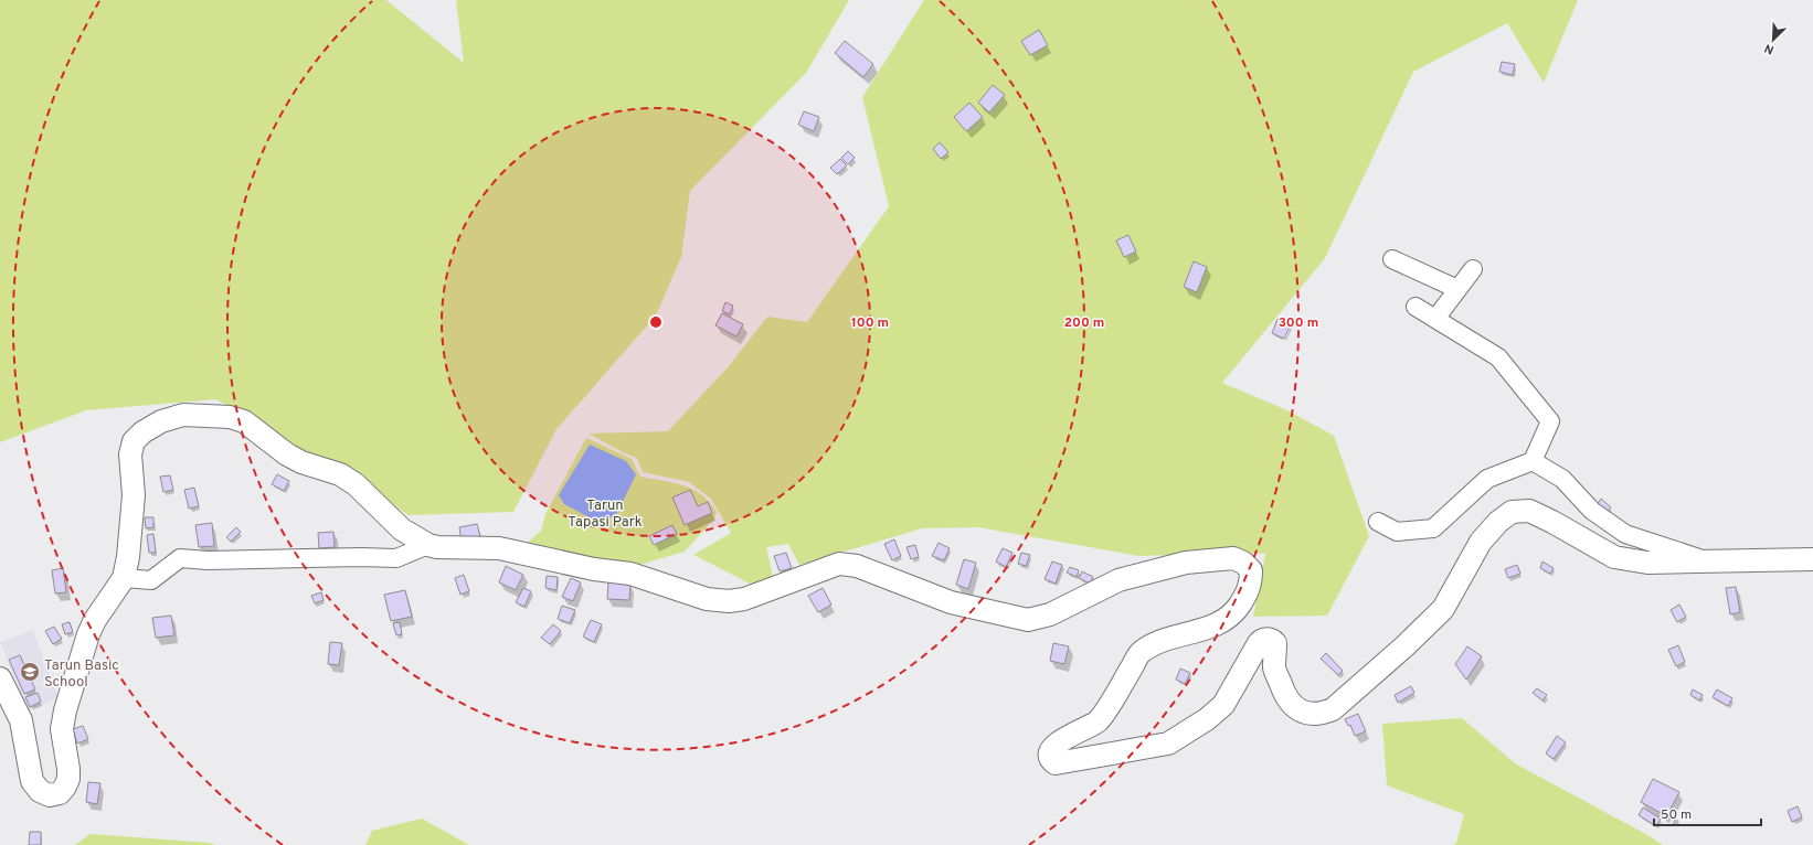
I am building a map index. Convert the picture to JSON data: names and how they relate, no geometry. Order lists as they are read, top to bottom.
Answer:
{
  "parks": ["Tarun Tapasi Park"],
  "places": {
    "school or university": ["Tarun Basic School"]
  },
  "scale_bar": "50 m",
  "north": "bottom left",
  "rings": ["100 m", "200 m", "300 m"]
}
